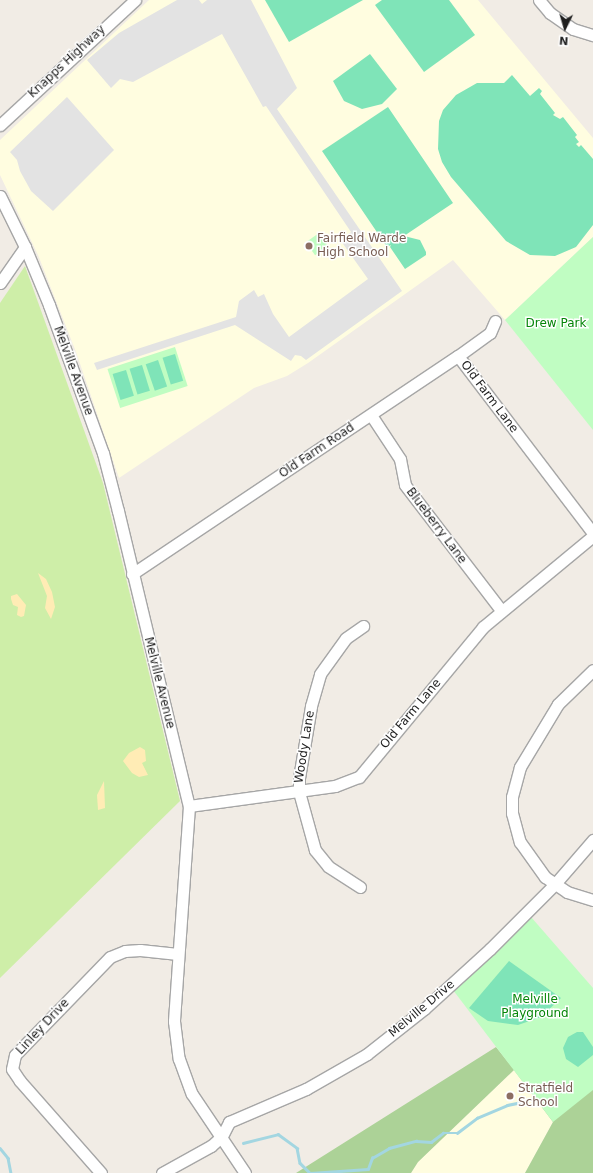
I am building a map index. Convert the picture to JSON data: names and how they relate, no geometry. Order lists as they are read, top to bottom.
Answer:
{
  "streets": {
    "street": [
      "Knapps Highway",
      "Melville Avenue",
      "Old Farm Lane",
      "Old Farm Road",
      "Blueberry Lane",
      "Woody Lane",
      "Melville Drive",
      "Linley Drive"
    ]
  },
  "crossings": [
    ["Melville Avenue", "Old Farm Lane"],
    ["Melville Avenue", "Old Farm Road"],
    ["Melville Avenue", "Melville Drive"],
    ["Melville Avenue", "Linley Drive"],
    ["Old Farm Lane", "Old Farm Road"],
    ["Old Farm Lane", "Blueberry Lane"],
    ["Old Farm Lane", "Woody Lane"],
    ["Old Farm Road", "Blueberry Lane"]
  ],
  "parks": ["Drew Park", "Melville Playground"],
  "places": ["Fairfield Warde High School", "Stratfield School"],
  "north": "bottom"
}
